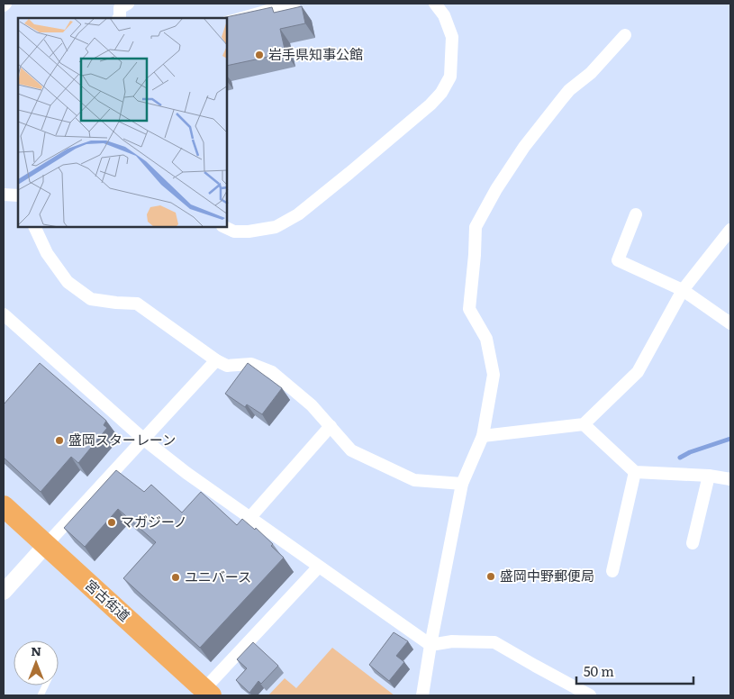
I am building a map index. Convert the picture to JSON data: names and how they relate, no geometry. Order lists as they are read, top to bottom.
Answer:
{
  "streets": {
    "highway": ["宮古街道"]
  },
  "places": [
    "岩手県知事公館",
    "盛岡スターレーン",
    "マガジーノ",
    "盛岡中野郵便局",
    "ユニバース"
  ],
  "scale_bar": "50 m",
  "north": "top"
}
